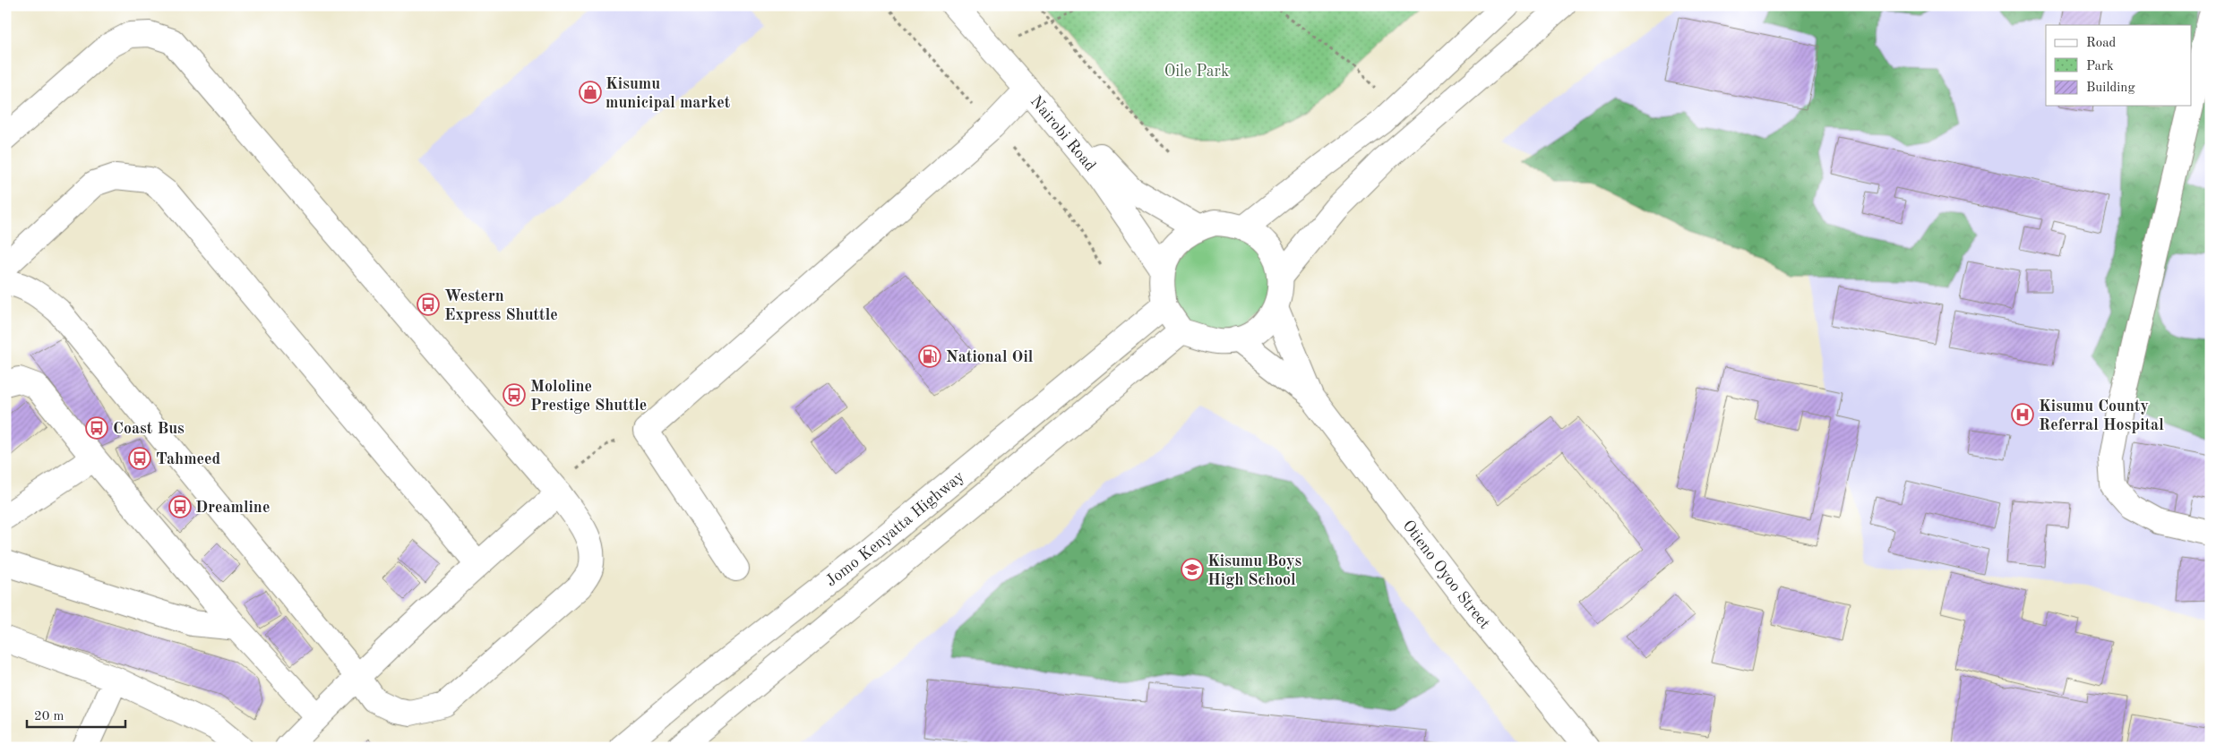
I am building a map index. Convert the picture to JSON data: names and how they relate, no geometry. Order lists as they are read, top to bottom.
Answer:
{
  "streets": {
    "main road": ["Nairobi Road", "Jomo Kenyatta Highway", "Otieno Oyoo Street"]
  },
  "crossings": [
    ["Nairobi Road", "Jomo Kenyatta Highway"]
  ],
  "parks": ["Oile Park"],
  "places": {
    "shop": ["Kisumu municipal market"],
    "bus stop": [
      "Western Express Shuttle",
      "Mololine Prestige Shuttle",
      "Coast Bus",
      "Tahmeed",
      "Dreamline"
    ],
    "fuel station": ["National Oil"],
    "hospital": ["Kisumu County Referral Hospital"],
    "school or university": ["Kisumu Boys High School"]
  },
  "legend": ["Road", "Park", "Building"],
  "scale_bar": "20 m"
}
